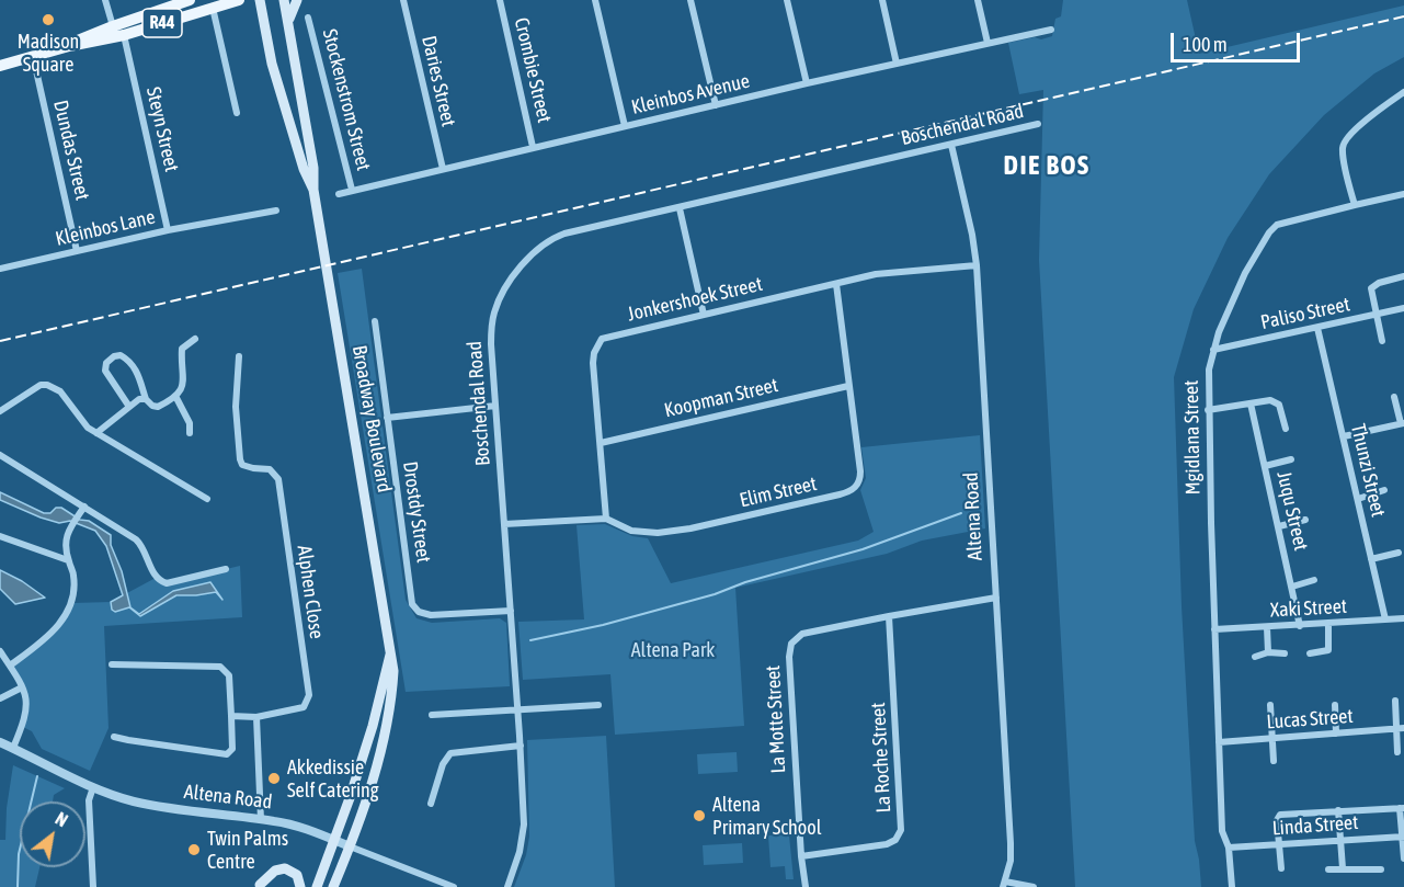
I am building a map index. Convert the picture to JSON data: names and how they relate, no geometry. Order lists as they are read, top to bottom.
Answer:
{
  "streets": {
    "main road": ["R44", "Broadway Boulevard"],
    "street": [
      "Crombie Street",
      "Daries Street",
      "Kleinbos Avenue",
      "Stockenstrom Street",
      "Boschendal Road",
      "Steyn Street",
      "Dundas Street",
      "Kleinbos Lane",
      "Jonkershoek Street",
      "Paliso Street",
      "Koopman Street",
      "Mgidlana Street",
      "Thunzi Street",
      "Elim Street",
      "Juqu Street",
      "Drostdy Street",
      "Altena Road",
      "Alphen Close",
      "Xaki Street",
      "La Motte Street",
      "Lucas Street",
      "La Roche Street",
      "Linda Street"
    ]
  },
  "crossings": [
    ["R44", "Steyn Street"],
    ["R44", "Dundas Street"],
    ["Crombie Street", "Kleinbos Avenue"],
    ["Daries Street", "Kleinbos Avenue"],
    ["Kleinbos Avenue", "Stockenstrom Street"],
    ["Boschendal Road", "Elim Street"],
    ["Boschendal Road", "Drostdy Street"],
    ["Boschendal Road", "Altena Road"],
    ["Steyn Street", "Kleinbos Lane"],
    ["Dundas Street", "Kleinbos Lane"],
    ["Jonkershoek Street", "Koopman Street"],
    ["Jonkershoek Street", "Elim Street"],
    ["Jonkershoek Street", "Altena Road"],
    ["Paliso Street", "Mgidlana Street"],
    ["Paliso Street", "Thunzi Street"],
    ["Koopman Street", "Elim Street"],
    ["Broadway Boulevard", "Altena Road"],
    ["Mgidlana Street", "Xaki Street"],
    ["Mgidlana Street", "Lucas Street"],
    ["Mgidlana Street", "Linda Street"],
    ["Thunzi Street", "Xaki Street"],
    ["Juqu Street", "Xaki Street"],
    ["Altena Road", "La Motte Street"],
    ["La Motte Street", "La Roche Street"]
  ],
  "districts": ["DIE BOS"],
  "parks": ["Altena Park"],
  "places": [
    "Madison Square",
    "Akkedissie Self Catering",
    "Altena Primary School",
    "Twin Palms Centre"
  ],
  "scale_bar": "100 m",
  "north": "top right"
}
